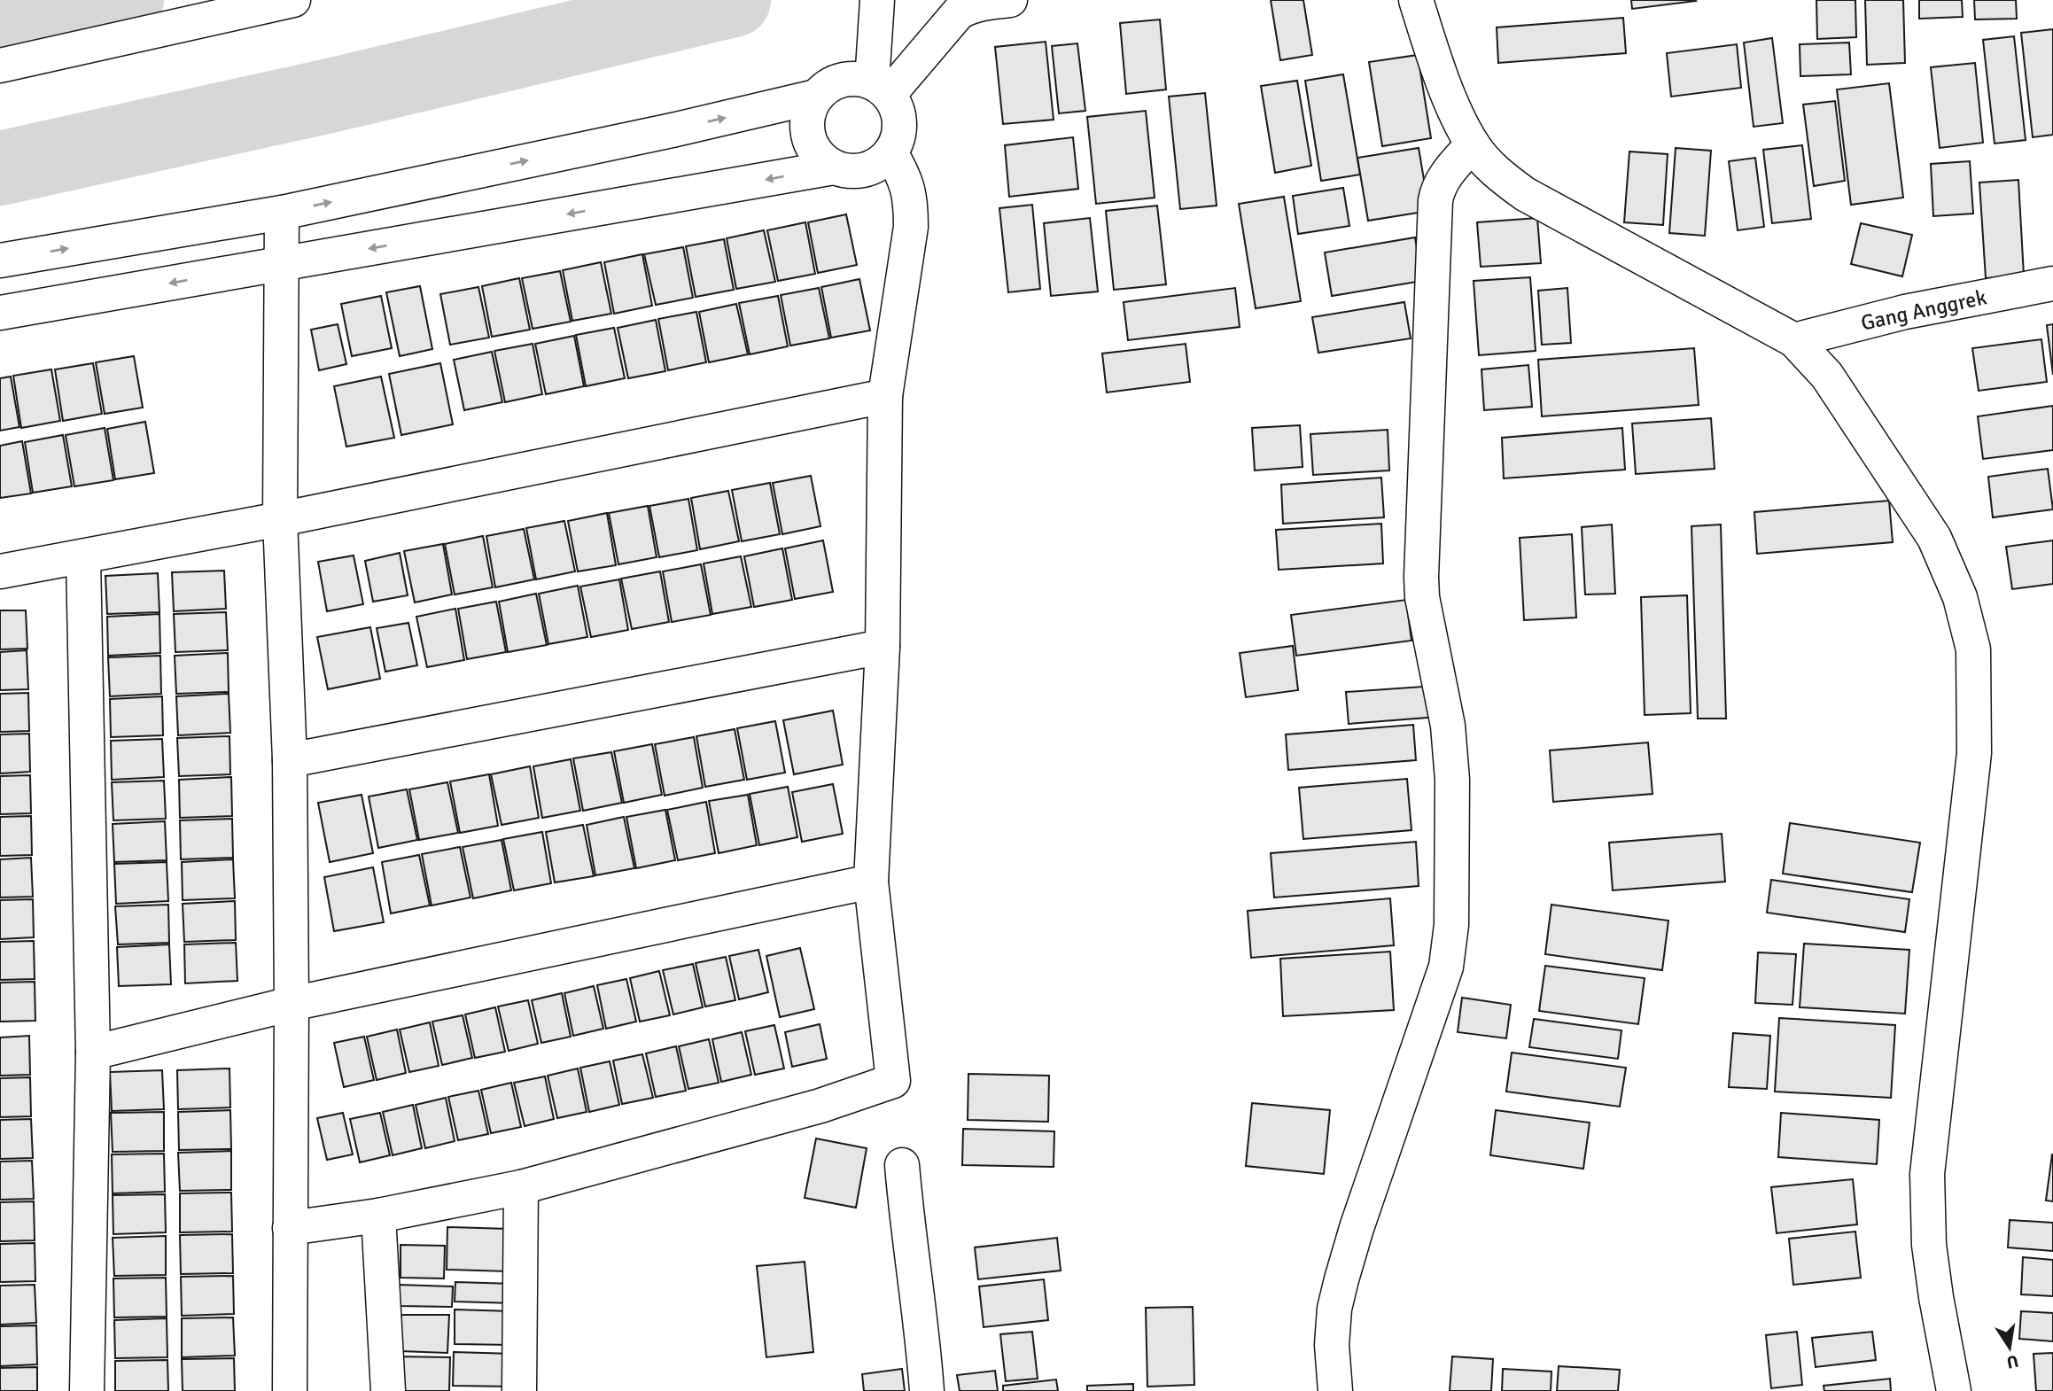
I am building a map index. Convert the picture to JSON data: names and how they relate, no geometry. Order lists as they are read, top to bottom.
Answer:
{
  "streets": {
    "street": ["Gang Anggrek"]
  },
  "north": "bottom"
}
